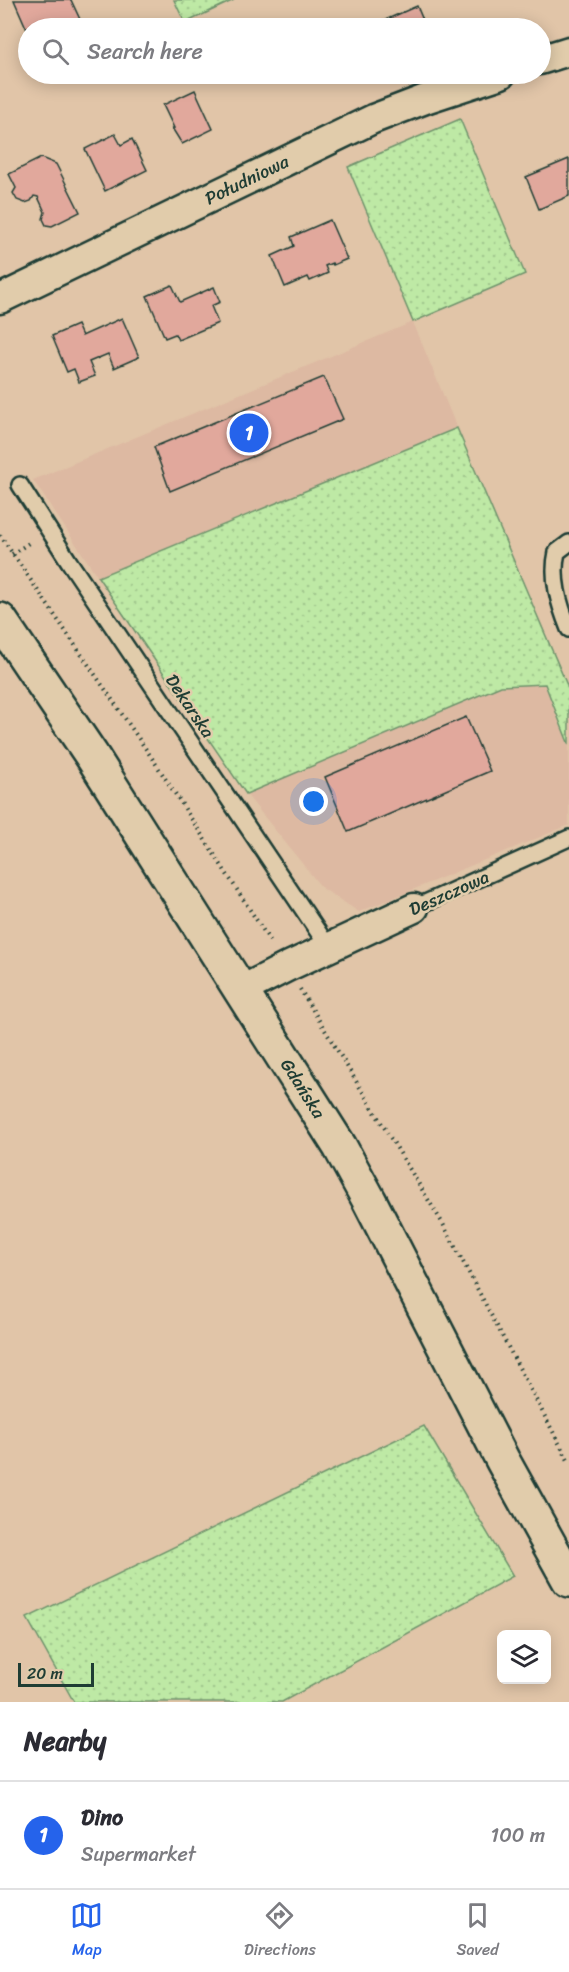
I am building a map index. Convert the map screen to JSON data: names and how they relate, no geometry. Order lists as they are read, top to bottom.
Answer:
{
  "streets": {
    "main road": ["Gdańska"],
    "street": ["Południowa", "Deszczowa"],
    "lane": ["Dekarska"]
  },
  "crossings": [
    ["Dekarska", "Deszczowa"],
    ["Deszczowa", "Gdańska"]
  ],
  "scale_bar": "20 m",
  "page": {
    "search": "Search here",
    "pins": "1",
    "scale": "20 m",
    "heading": "Nearby",
    "list": [
      {
        "mark": "1",
        "name": "Dino",
        "note": "Supermarket",
        "value": "100 m"
      }
    ],
    "nav": ["Map", "Directions", "Saved"]
  }
}
